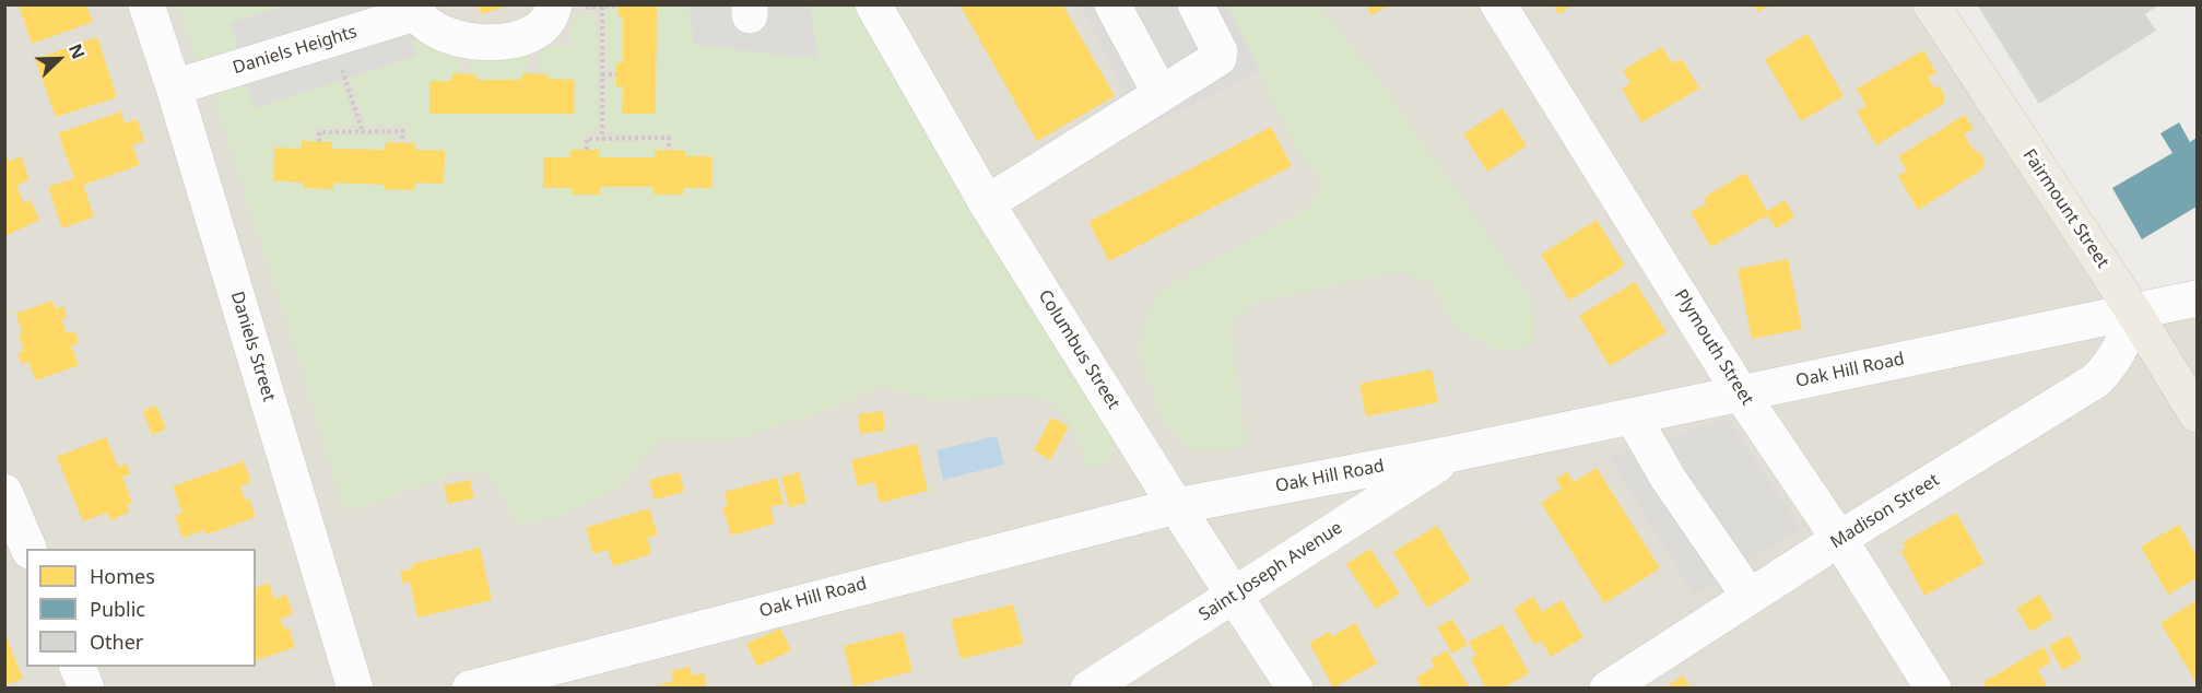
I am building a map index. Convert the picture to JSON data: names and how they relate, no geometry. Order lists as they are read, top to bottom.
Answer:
{
  "streets": {
    "main road": ["Fairmount Street"],
    "street": [
      "Daniels Heights",
      "Daniels Street",
      "Plymouth Street",
      "Columbus Street",
      "Oak Hill Road",
      "Madison Street",
      "Saint Joseph Avenue"
    ]
  },
  "crossings": [
    ["Daniels Heights", "Daniels Street"],
    ["Fairmount Street", "Oak Hill Road"],
    ["Fairmount Street", "Madison Street"],
    ["Plymouth Street", "Oak Hill Road"],
    ["Plymouth Street", "Madison Street"],
    ["Columbus Street", "Oak Hill Road"],
    ["Columbus Street", "Saint Joseph Avenue"],
    ["Oak Hill Road", "Madison Street"],
    ["Oak Hill Road", "Saint Joseph Avenue"]
  ],
  "legend": ["Homes", "Public", "Other"],
  "north": "top right"
}
